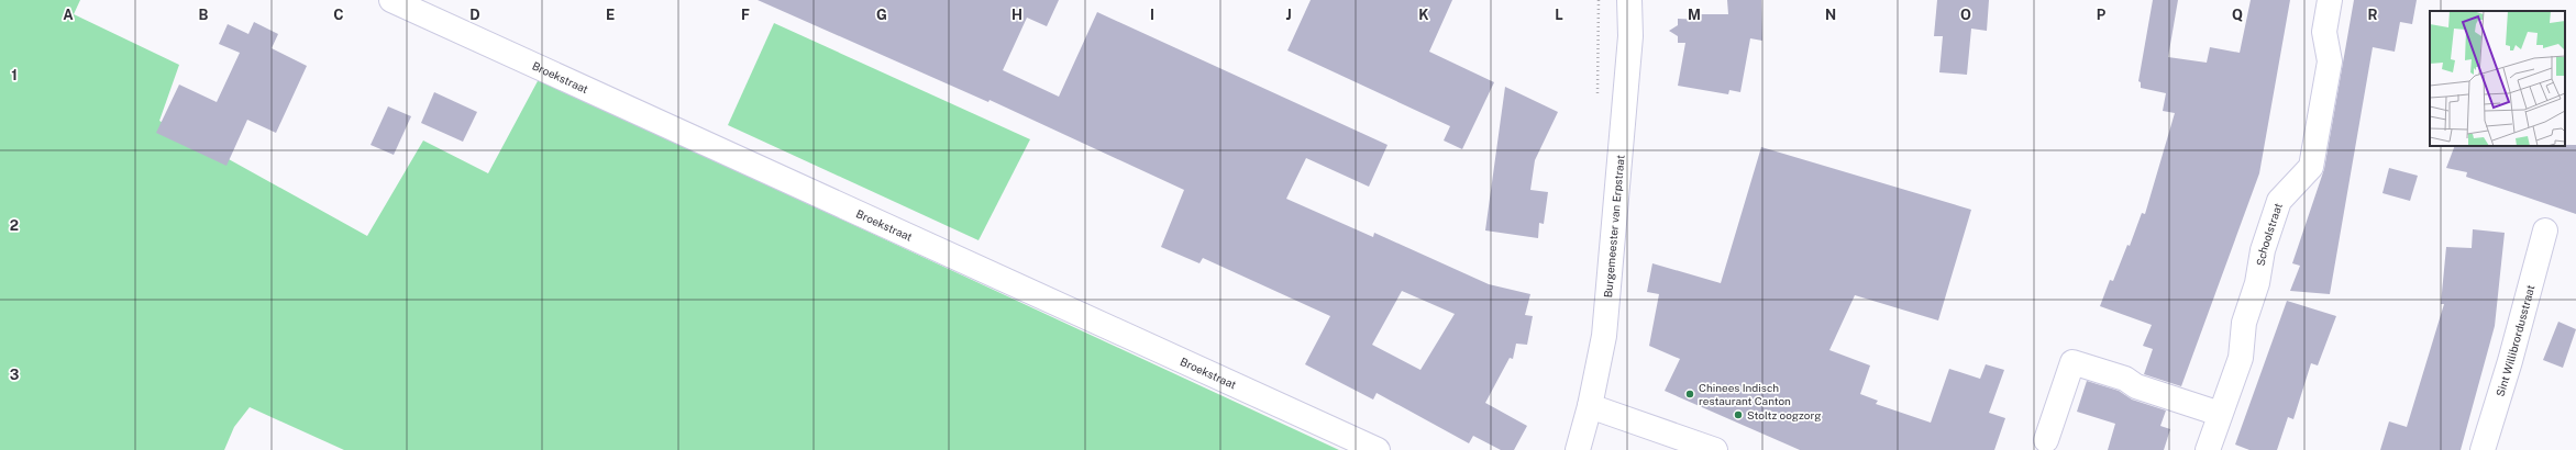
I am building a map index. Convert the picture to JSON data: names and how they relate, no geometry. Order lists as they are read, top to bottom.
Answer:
{
  "streets": {
    "street": [
      "Broekstraat",
      "Burgemeester van Erpstraat",
      "Schoolstraat",
      "Sint Willibrordusstraat"
    ]
  },
  "places": ["Chinees Indisch restaurant Canton", "Stoltz oogzorg"],
  "grid": {
    "columns": [
      "A",
      "B",
      "C",
      "D",
      "E",
      "F",
      "G",
      "H",
      "I",
      "J",
      "K",
      "L",
      "M",
      "N",
      "O",
      "P",
      "Q",
      "R"
    ],
    "rows": ["1", "2", "3"]
  }
}
